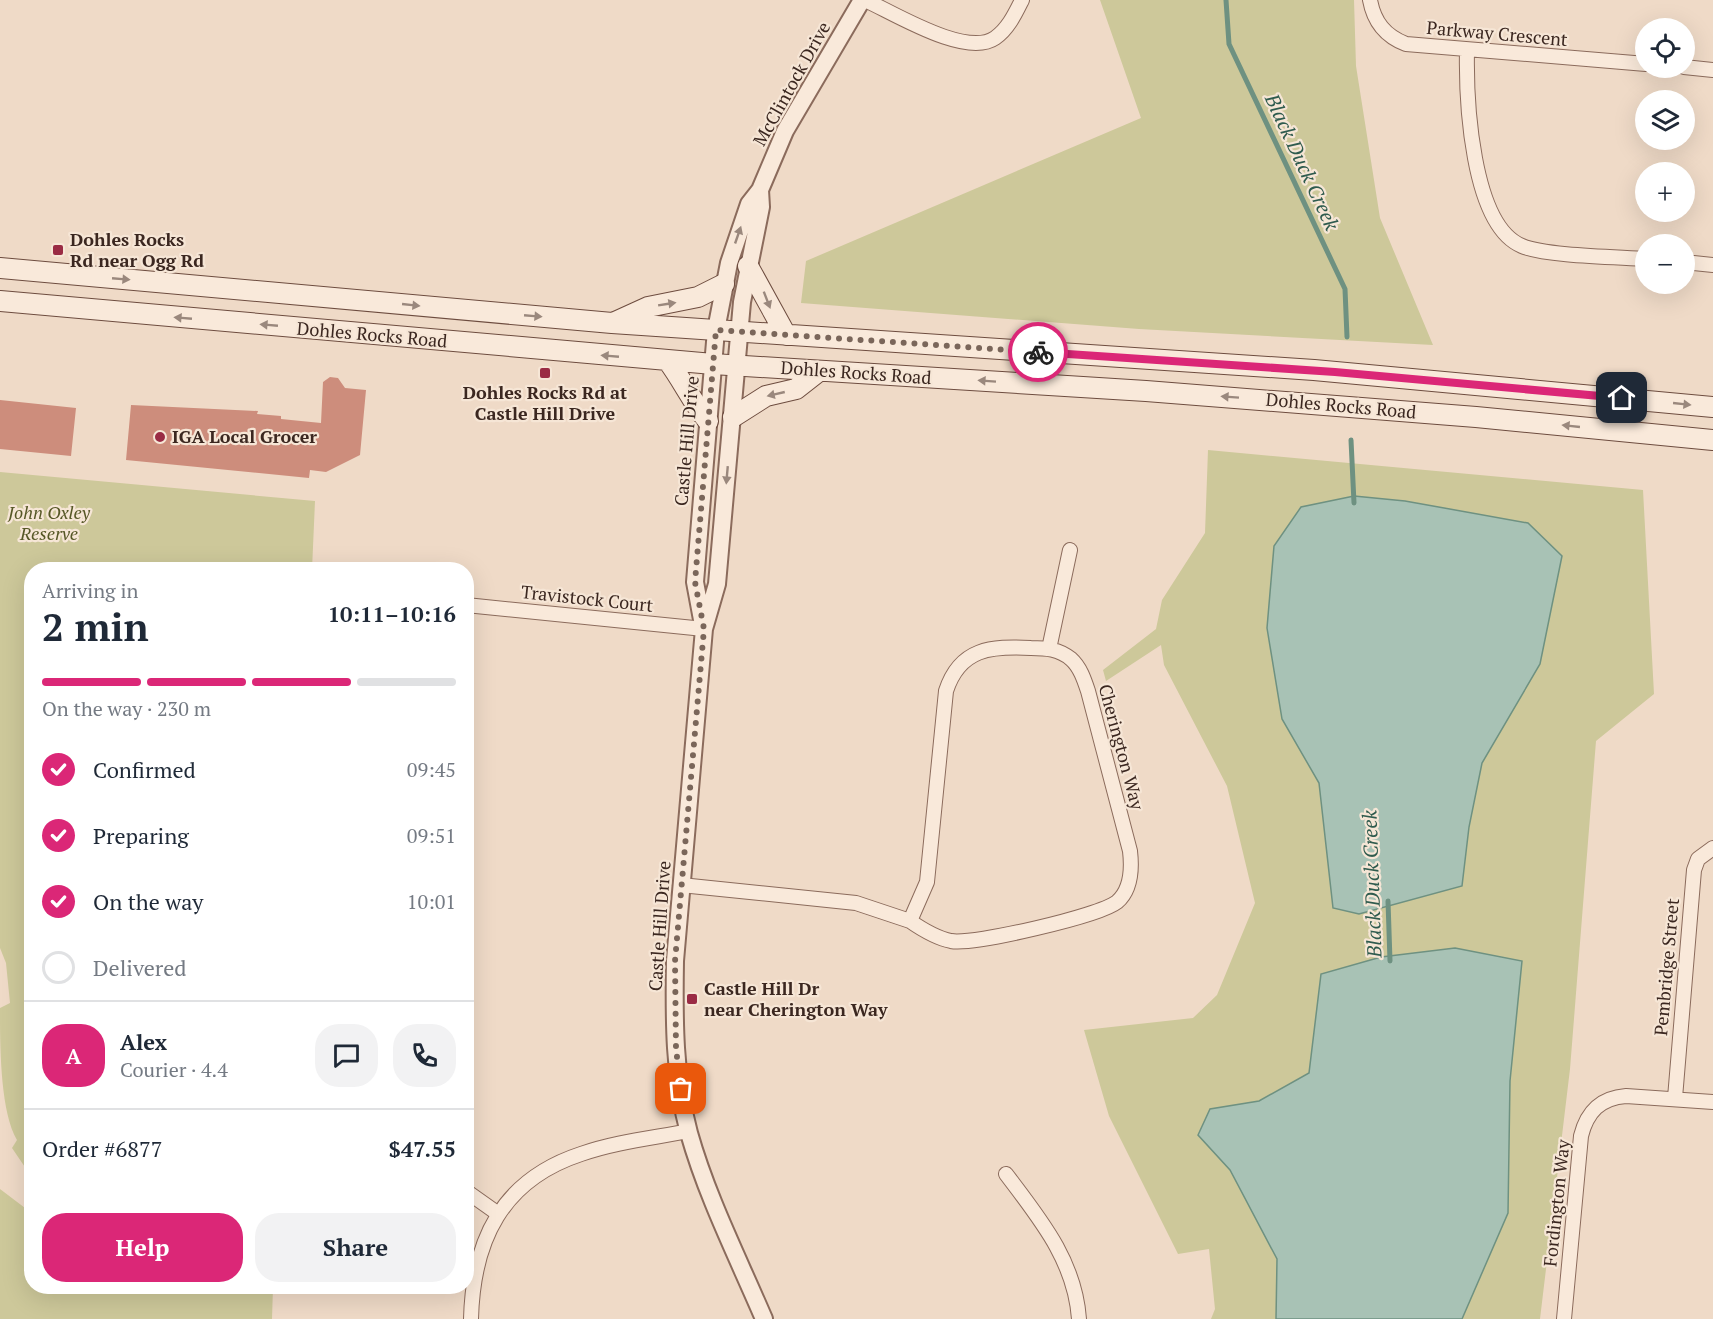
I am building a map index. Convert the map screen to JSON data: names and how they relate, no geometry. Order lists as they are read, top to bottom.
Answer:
{
  "streets": {
    "main road": ["Dohles Rocks Road"],
    "street": [
      "Parkway Crescent",
      "McClintock Drive",
      "Castle Hill Drive",
      "Travistock Court",
      "Cherington Way",
      "Pembridge Street",
      "Fordington Way"
    ]
  },
  "crossings": [
    ["McClintock Drive", "Dohles Rocks Road"],
    ["McClintock Drive", "Castle Hill Drive"],
    ["Dohles Rocks Road", "Castle Hill Drive"],
    ["Castle Hill Drive", "Travistock Court"],
    ["Castle Hill Drive", "Cherington Way"],
    ["Pembridge Street", "Fordington Way"]
  ],
  "water": ["Black Duck Creek"],
  "parks": ["John Oxley Reserve"],
  "places": {
    "transit": ["Dohles Rocks Rd near Ogg Rd", "Dohles Rocks Rd at Castle Hill Drive", "Castle Hill Dr near Cherington Way"],
    "other": ["IGA Local Grocer"]
  },
  "page": {
    "map_buttons": ["+", "−"],
    "heading": ["2 min", "Arriving in", "10:11–10:16"],
    "panel": [
      "Alex",
      "Courier · 4.4",
      "Order #6877",
      "$47.55"
    ],
    "bar": "On the way · 230 m",
    "list": [
      ["Confirmed", "09:45"],
      ["Preparing", "09:51"],
      ["On the way", "10:01"],
      "Delivered"
    ],
    "round": "A",
    "buttons": ["Help", "Share"]
  }
}
